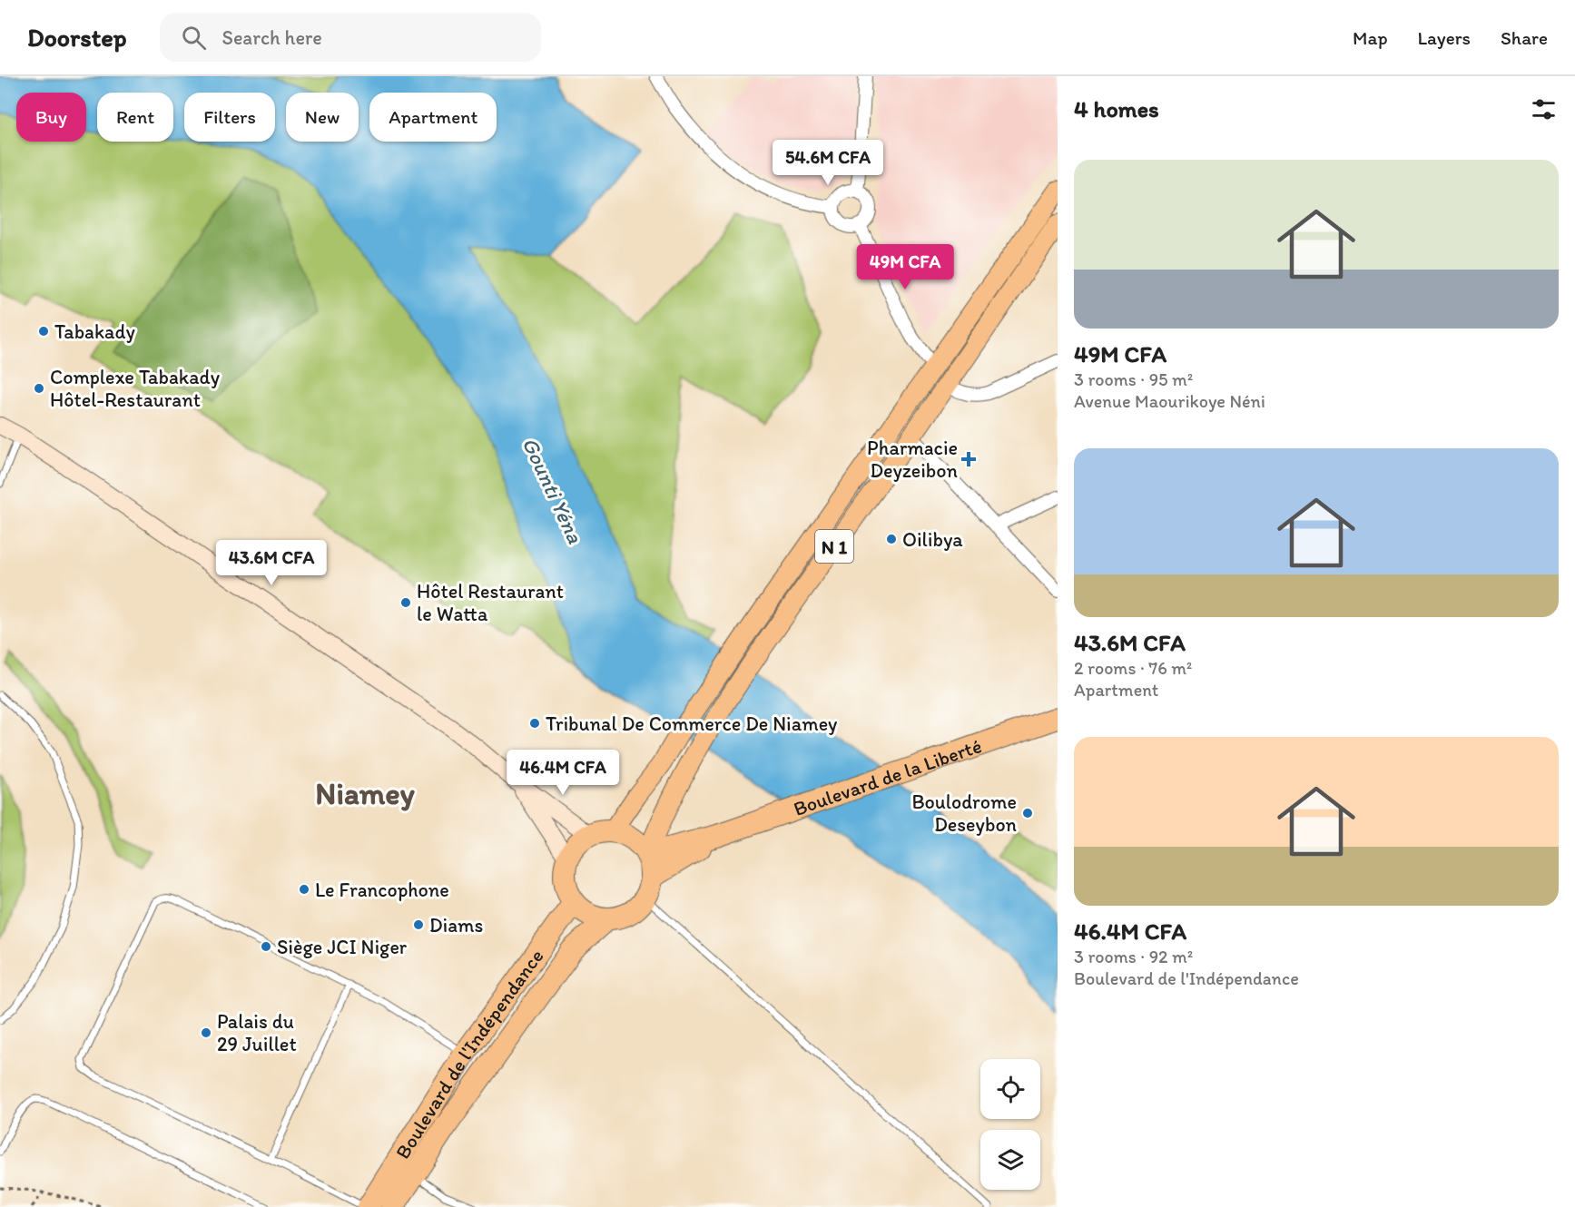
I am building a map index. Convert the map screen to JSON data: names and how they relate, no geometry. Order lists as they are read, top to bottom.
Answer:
{
  "streets": {
    "highway": ["Boulevard de la Liberté", "Boulevard de l'Indépendance"],
    "main road": ["N 1"]
  },
  "crossings": [
    ["N 1", "Boulevard de la Liberté"],
    ["N 1", "Boulevard de l'Indépendance"],
    ["Boulevard de la Liberté", "Boulevard de l'Indépendance"]
  ],
  "districts": ["Niamey"],
  "water": ["Gounti Yéna"],
  "places": {
    "other": [
      "Tabakady",
      "Complexe Tabakady Hôtel-Restaurant",
      "Oilibya",
      "Hôtel Restaurant le Watta",
      "Tribunal De Commerce De Niamey",
      "Boulodrome Deseybon",
      "Le Francophone",
      "Diams",
      "Siège JCI Niger",
      "Palais du 29 Juillet"
    ],
    "health": ["Pharmacie Deyzeibon"]
  },
  "page": {
    "header": "Doorstep",
    "search": "Search here",
    "nav": ["Map", "Layers", "Share"],
    "heading": "4 homes",
    "chip": [
      "Buy",
      "Rent",
      "Filters",
      "New",
      "Apartment"
    ],
    "price": [
      "54.6M CFA",
      "49M CFA",
      "43.6M CFA",
      "46.4M CFA"
    ],
    "list": [
      {
        "name": "49M CFA",
        "note": "3 rooms · 95 m² · Avenue Maourikoye Néni"
      },
      {
        "name": "43.6M CFA",
        "note": "2 rooms · 76 m² · Apartment"
      },
      {
        "name": "46.4M CFA",
        "note": "3 rooms · 92 m² · Boulevard de l'Indépendance"
      }
    ]
  }
}
